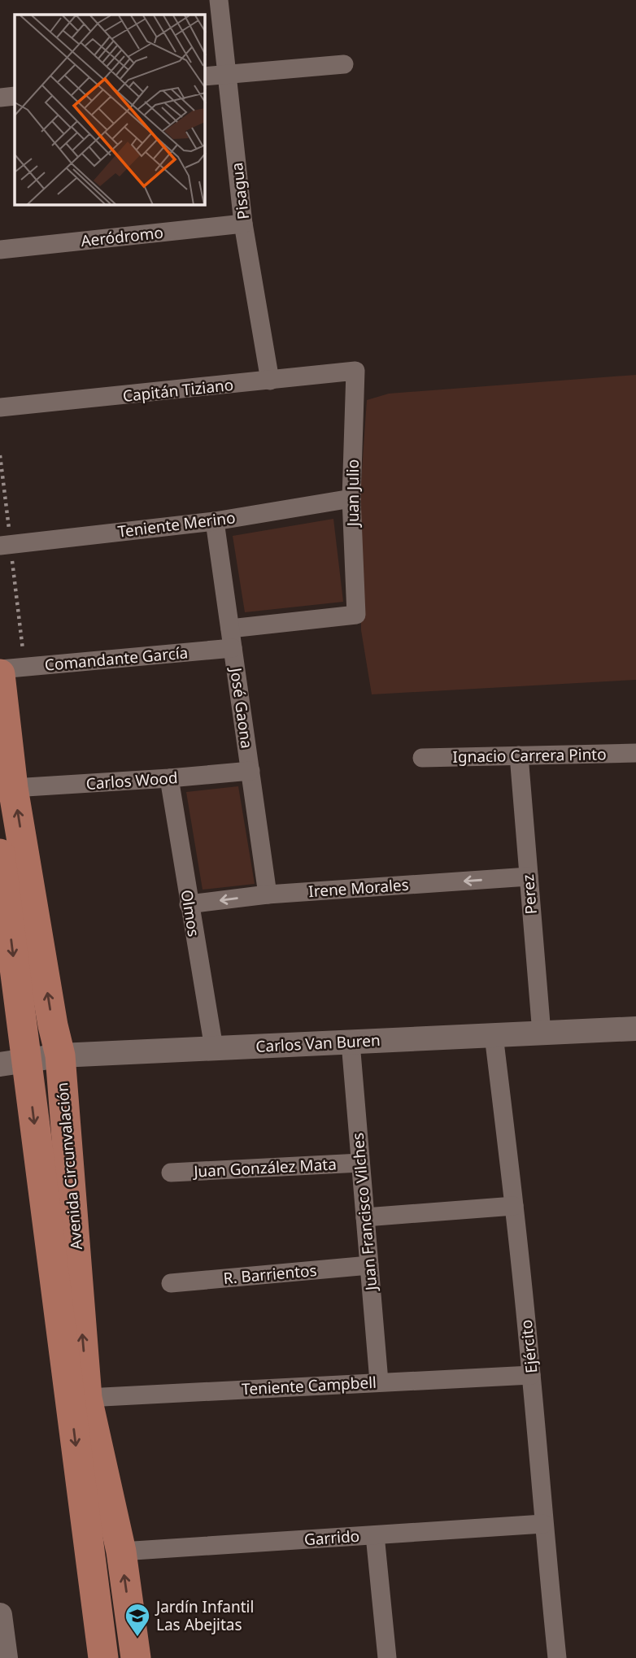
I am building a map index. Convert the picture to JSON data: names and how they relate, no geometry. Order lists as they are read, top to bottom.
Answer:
{
  "streets": {
    "main road": ["Avenida Circunvalación"],
    "street": [
      "Pisagua",
      "Aeródromo",
      "Capitán Tiziano",
      "Juan Julio",
      "Teniente Merino",
      "Comandante García",
      "José Gaona",
      "Ignacio Carrera Pinto",
      "Carlos Wood",
      "Irene Morales",
      "Perez",
      "Olmos",
      "Carlos Van Buren",
      "Juan González Mata",
      "Juan Francisco Vilches",
      "R. Barrientos",
      "Ejército",
      "Teniente Campbell",
      "Garrido"
    ]
  },
  "crossings": [
    ["Pisagua", "Aeródromo"],
    ["Pisagua", "Capitán Tiziano"],
    ["Capitán Tiziano", "Juan Julio"],
    ["Juan Julio", "Teniente Merino"],
    ["Juan Julio", "José Gaona"],
    ["Teniente Merino", "José Gaona"],
    ["Comandante García", "José Gaona"],
    ["José Gaona", "Carlos Wood"],
    ["José Gaona", "Irene Morales"],
    ["Ignacio Carrera Pinto", "Perez"],
    ["Carlos Wood", "Olmos"],
    ["Carlos Wood", "Avenida Circunvalación"],
    ["Irene Morales", "Perez"],
    ["Irene Morales", "Olmos"],
    ["Perez", "Carlos Van Buren"],
    ["Olmos", "Carlos Van Buren"],
    ["Carlos Van Buren", "Avenida Circunvalación"],
    ["Carlos Van Buren", "Juan Francisco Vilches"],
    ["Carlos Van Buren", "Ejército"],
    ["Avenida Circunvalación", "Teniente Campbell"],
    ["Avenida Circunvalación", "Garrido"],
    ["Juan González Mata", "Juan Francisco Vilches"],
    ["Juan Francisco Vilches", "R. Barrientos"],
    ["Juan Francisco Vilches", "Teniente Campbell"],
    ["Ejército", "Teniente Campbell"],
    ["Ejército", "Garrido"]
  ],
  "one_way": ["Irene Morales"],
  "places": {
    "school or university": ["Jardín Infantil Las Abejitas"]
  }
}
